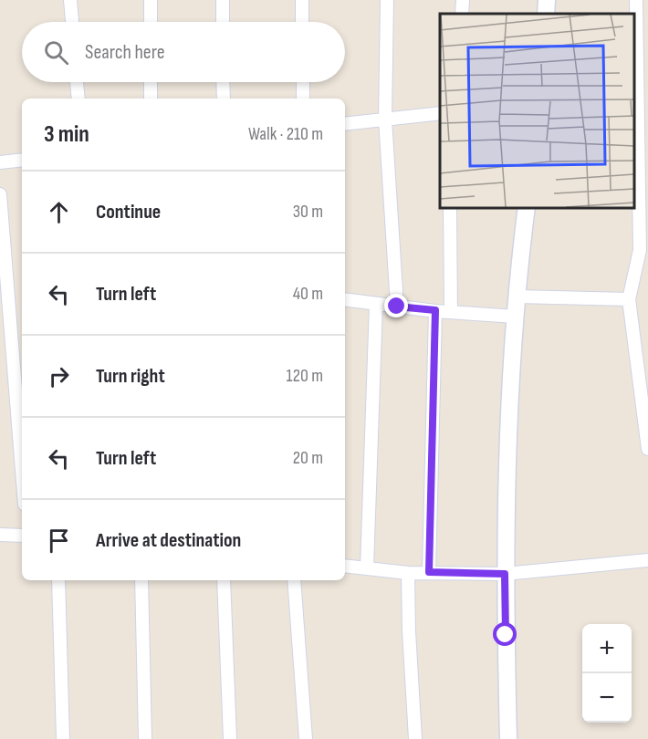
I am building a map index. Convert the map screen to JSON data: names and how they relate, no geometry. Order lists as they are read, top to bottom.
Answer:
{
  "page": {
    "search": "Search here",
    "heading": ["3 min", "Walk · 210 m"],
    "list": [
      ["Continue", "30 m"],
      ["Turn left", "40 m"],
      ["Turn right", "120 m"],
      ["Turn left", "20 m"],
      "Arrive at destination"
    ],
    "map_buttons": ["+", "−"]
  }
}
